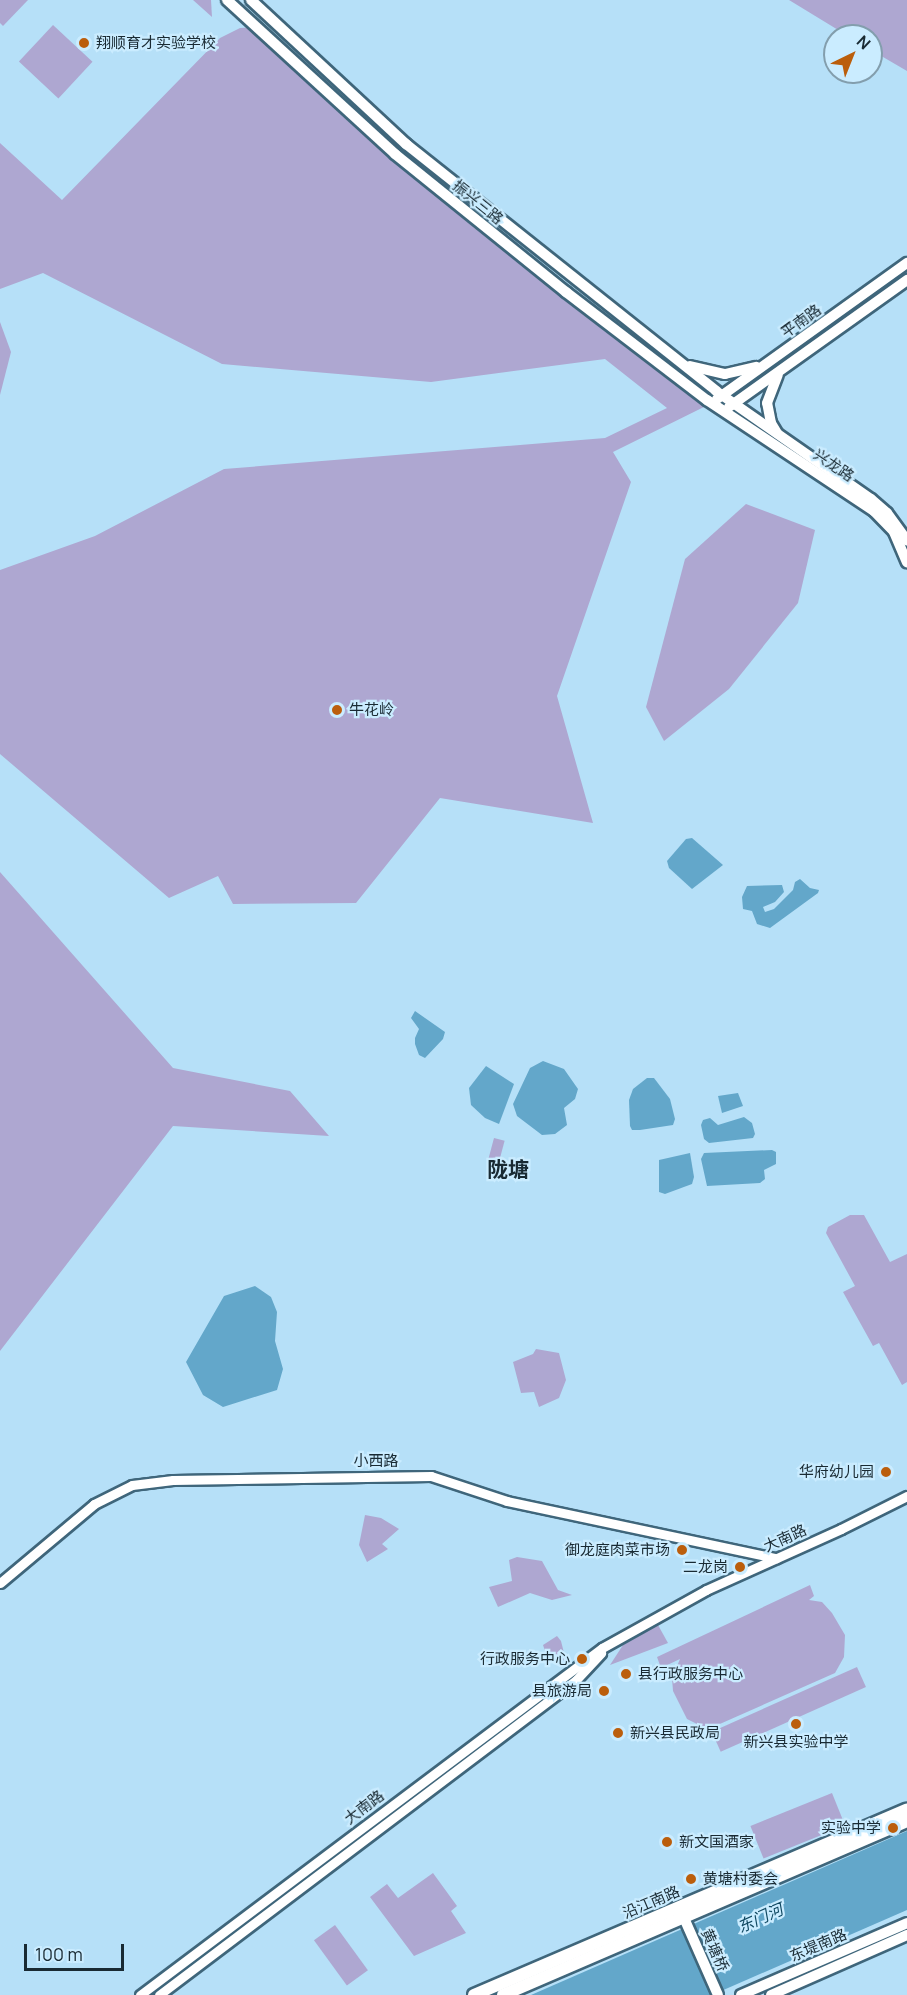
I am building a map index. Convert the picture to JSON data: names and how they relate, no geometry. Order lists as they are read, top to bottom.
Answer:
{
  "streets": {
    "main road": [
      "振兴三路",
      "平南路",
      "兴龙路",
      "沿江南路",
      "东堤南路",
      "黄塘桥"
    ],
    "street": ["小西路", "大南路"]
  },
  "crossings": [
    ["振兴三路", "平南路"],
    ["振兴三路", "兴龙路"],
    ["平南路", "兴龙路"],
    ["小西路", "大南路"],
    ["沿江南路", "黄塘桥"]
  ],
  "districts": ["陇塘"],
  "water": ["东门河"],
  "places": [
    "翔顺育才实验学校",
    "牛花岭",
    "华府幼儿园",
    "御龙庭肉菜市场",
    "二龙岗",
    "行政服务中心",
    "县行政服务中心",
    "县旅游局",
    "新兴县实验中学",
    "新兴县民政局",
    "实验中学",
    "新文国酒家",
    "黄塘村委会"
  ],
  "scale_bar": "100 m",
  "north": "top right"
}
